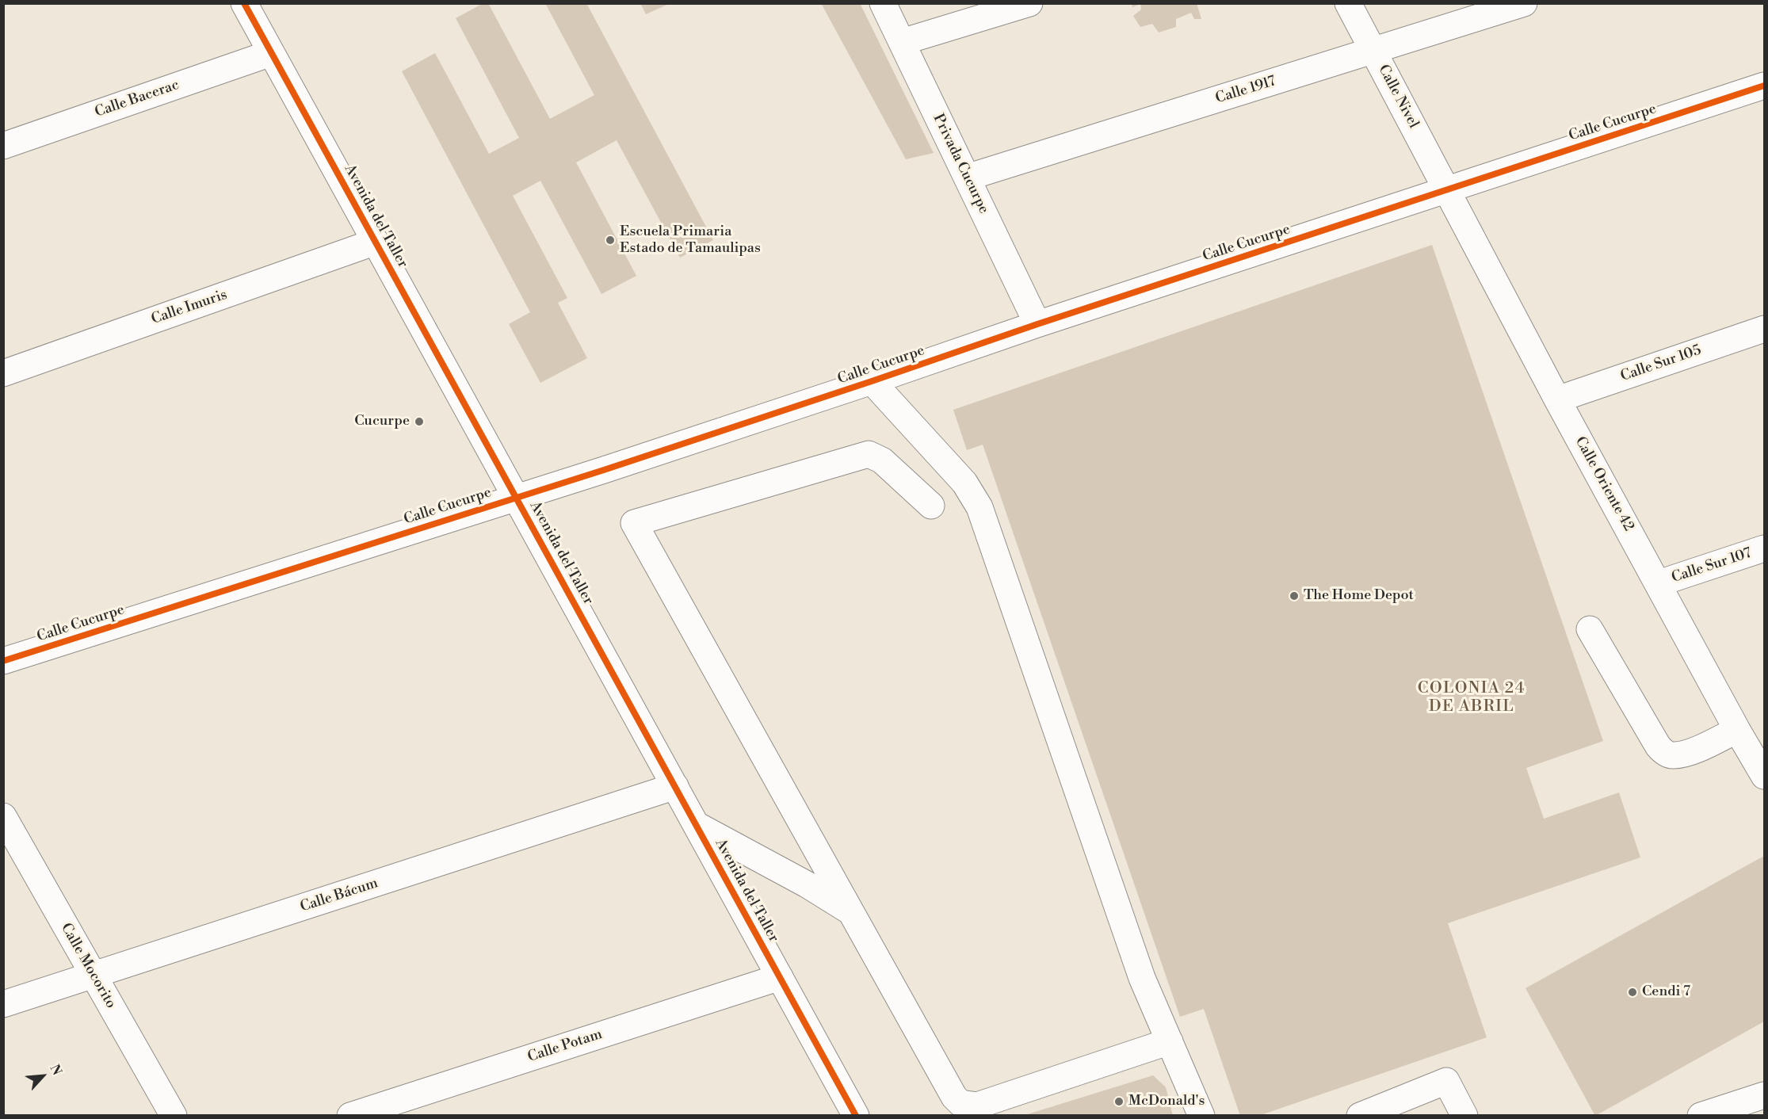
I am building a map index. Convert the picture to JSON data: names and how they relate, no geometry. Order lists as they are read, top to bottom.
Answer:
{
  "streets": {
    "street": [
      "Calle 1917",
      "Calle Nivel",
      "Calle Bacerac",
      "Calle Cucurpe",
      "Privada Cucurpe",
      "Avenida del Taller",
      "Calle Imuris",
      "Calle Sur 105",
      "Calle Oriente 42",
      "Calle Sur 107",
      "Calle Bácum",
      "Calle Mocorito",
      "Calle Potam"
    ]
  },
  "crossings": [
    ["Calle 1917", "Calle Nivel"],
    ["Calle 1917", "Privada Cucurpe"],
    ["Calle Nivel", "Calle Cucurpe"],
    ["Calle Nivel", "Calle Oriente 42"],
    ["Calle Bacerac", "Avenida del Taller"],
    ["Calle Cucurpe", "Privada Cucurpe"],
    ["Calle Cucurpe", "Avenida del Taller"],
    ["Calle Cucurpe", "Calle Oriente 42"],
    ["Avenida del Taller", "Calle Imuris"],
    ["Avenida del Taller", "Calle Bácum"],
    ["Avenida del Taller", "Calle Potam"],
    ["Calle Sur 105", "Calle Oriente 42"],
    ["Calle Oriente 42", "Calle Sur 107"],
    ["Calle Bácum", "Calle Mocorito"]
  ],
  "districts": ["COLONIA 24 DE ABRIL"],
  "places": [
    "Escuela Primaria Estado de Tamaulipas",
    "Cucurpe",
    "The Home Depot",
    "Cendi 7",
    "McDonald's"
  ],
  "north": "top right"
}
